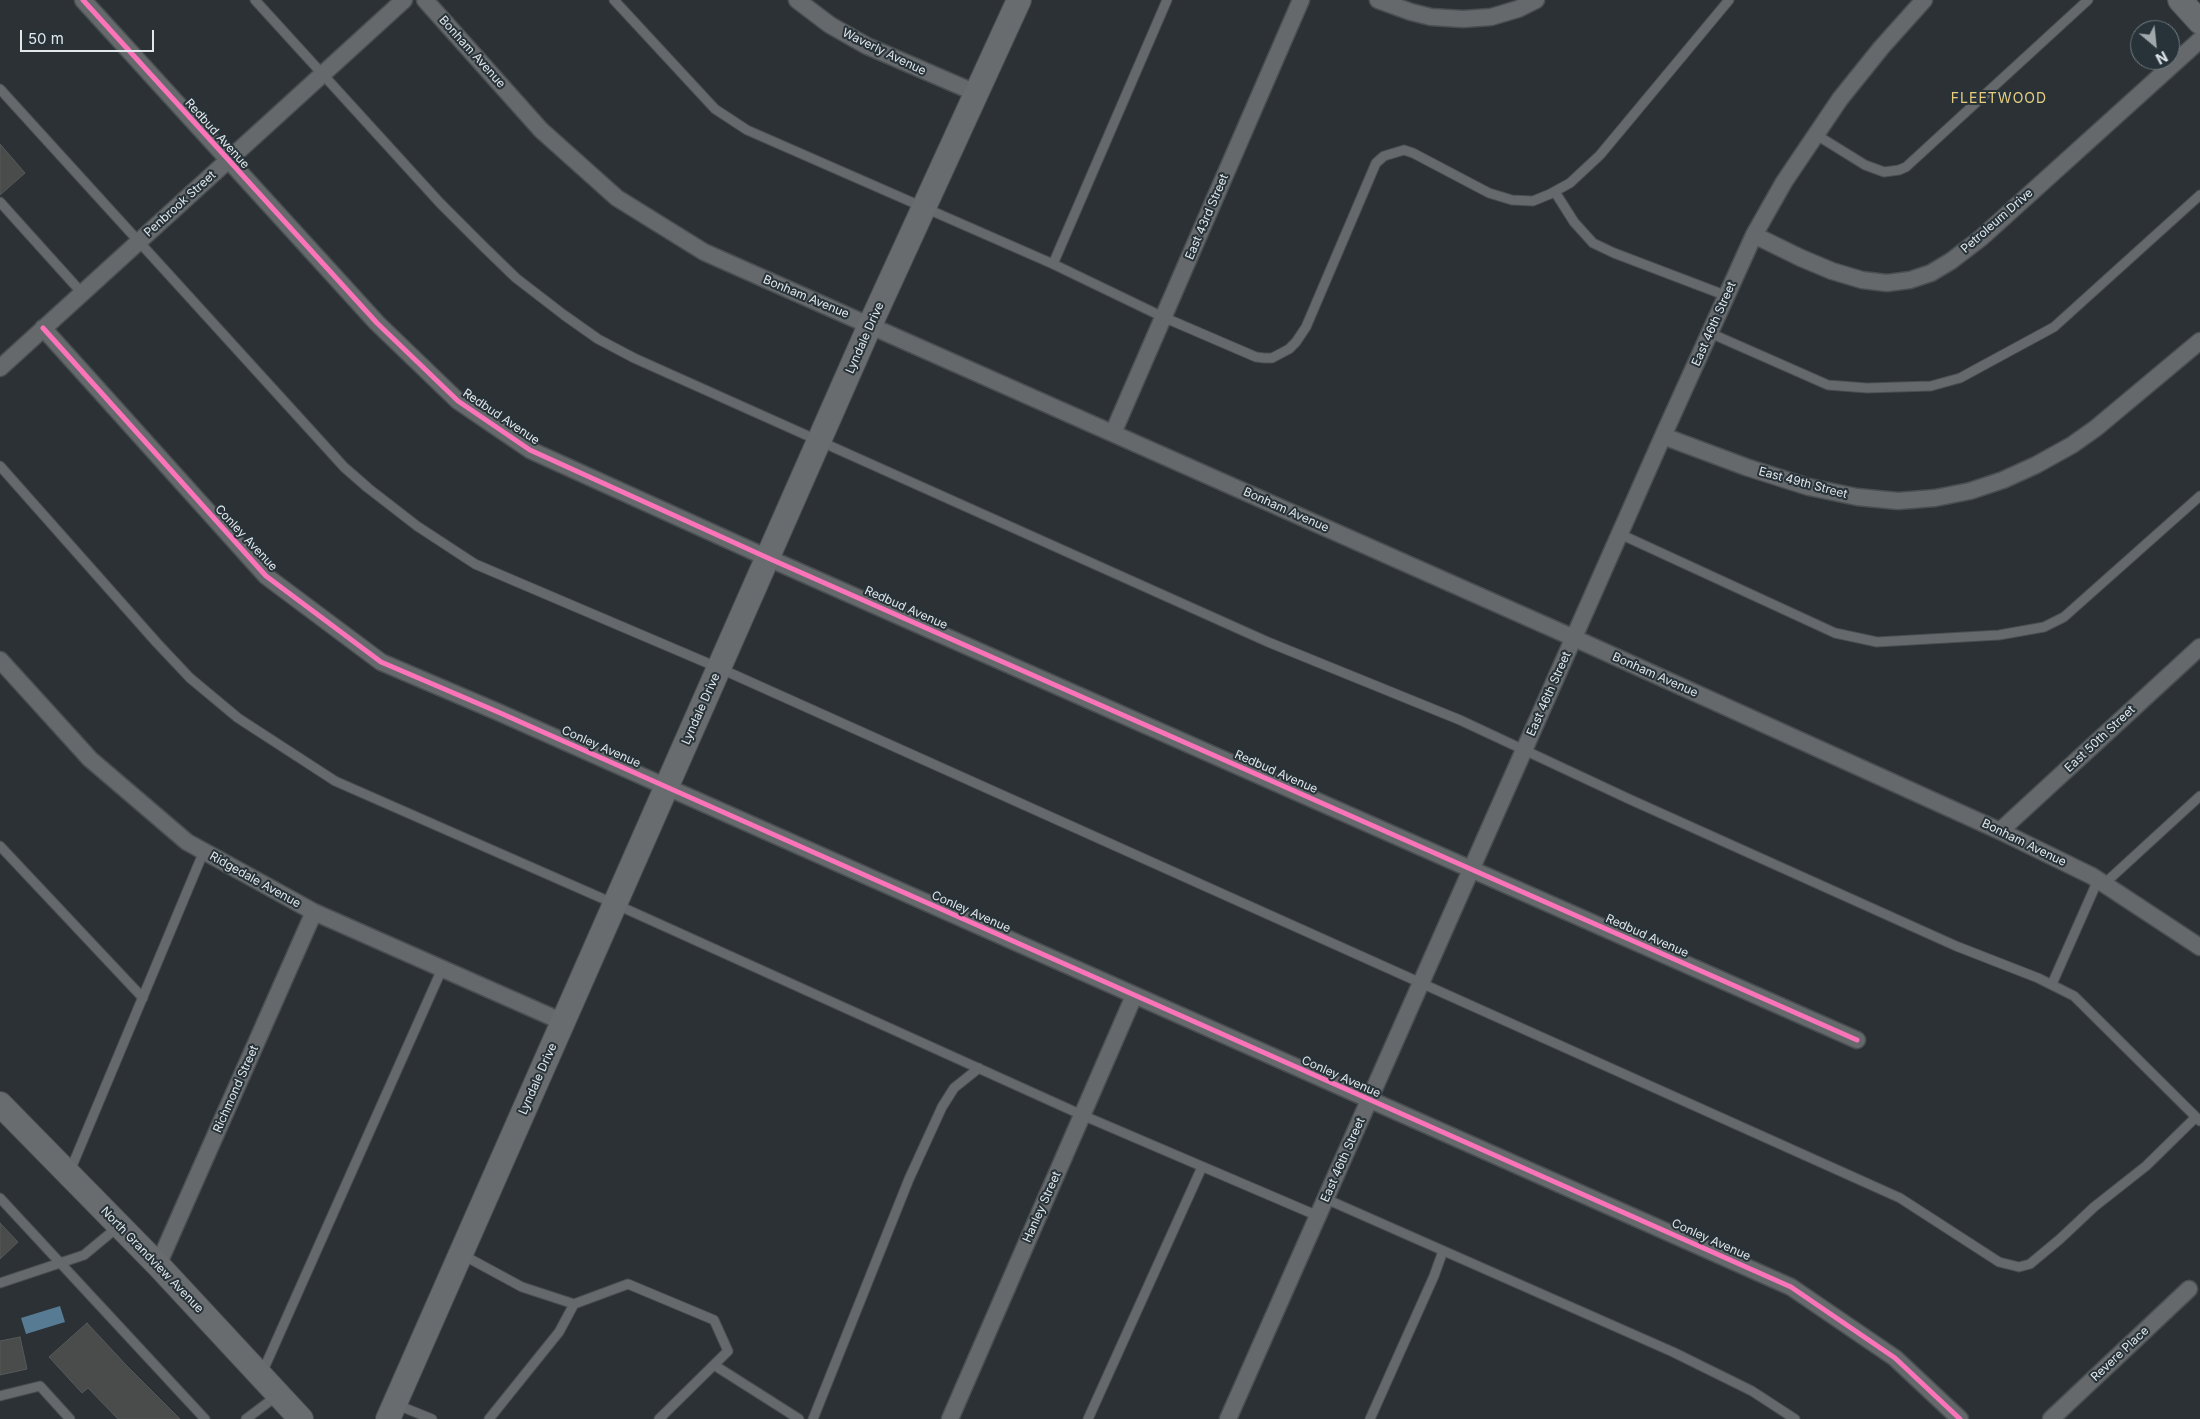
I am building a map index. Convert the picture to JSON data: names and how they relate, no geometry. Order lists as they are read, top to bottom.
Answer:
{
  "streets": {
    "street": [
      "Bonham Avenue",
      "Waverly Avenue",
      "Redbud Avenue",
      "Penbrook Street",
      "East 43rd Street",
      "Petroleum Drive",
      "East 46th Street",
      "Lyndale Drive",
      "East 49th Street",
      "Conley Avenue",
      "East 50th Street",
      "Ridgedale Avenue",
      "Richmond Street",
      "Hanley Street",
      "North Grandview Avenue",
      "Revere Place"
    ]
  },
  "crossings": [
    ["Bonham Avenue", "East 43rd Street"],
    ["Bonham Avenue", "East 46th Street"],
    ["Bonham Avenue", "Lyndale Drive"],
    ["Bonham Avenue", "East 50th Street"],
    ["Waverly Avenue", "Lyndale Drive"],
    ["Redbud Avenue", "Penbrook Street"],
    ["Redbud Avenue", "East 46th Street"],
    ["Redbud Avenue", "Lyndale Drive"],
    ["Penbrook Street", "Conley Avenue"],
    ["Petroleum Drive", "East 46th Street"],
    ["East 46th Street", "East 49th Street"],
    ["East 46th Street", "Conley Avenue"],
    ["Lyndale Drive", "Conley Avenue"],
    ["Lyndale Drive", "Ridgedale Avenue"],
    ["Conley Avenue", "Hanley Street"],
    ["Ridgedale Avenue", "Richmond Street"],
    ["Richmond Street", "North Grandview Avenue"]
  ],
  "districts": ["FLEETWOOD"],
  "scale_bar": "50 m",
  "north": "bottom right"
}
